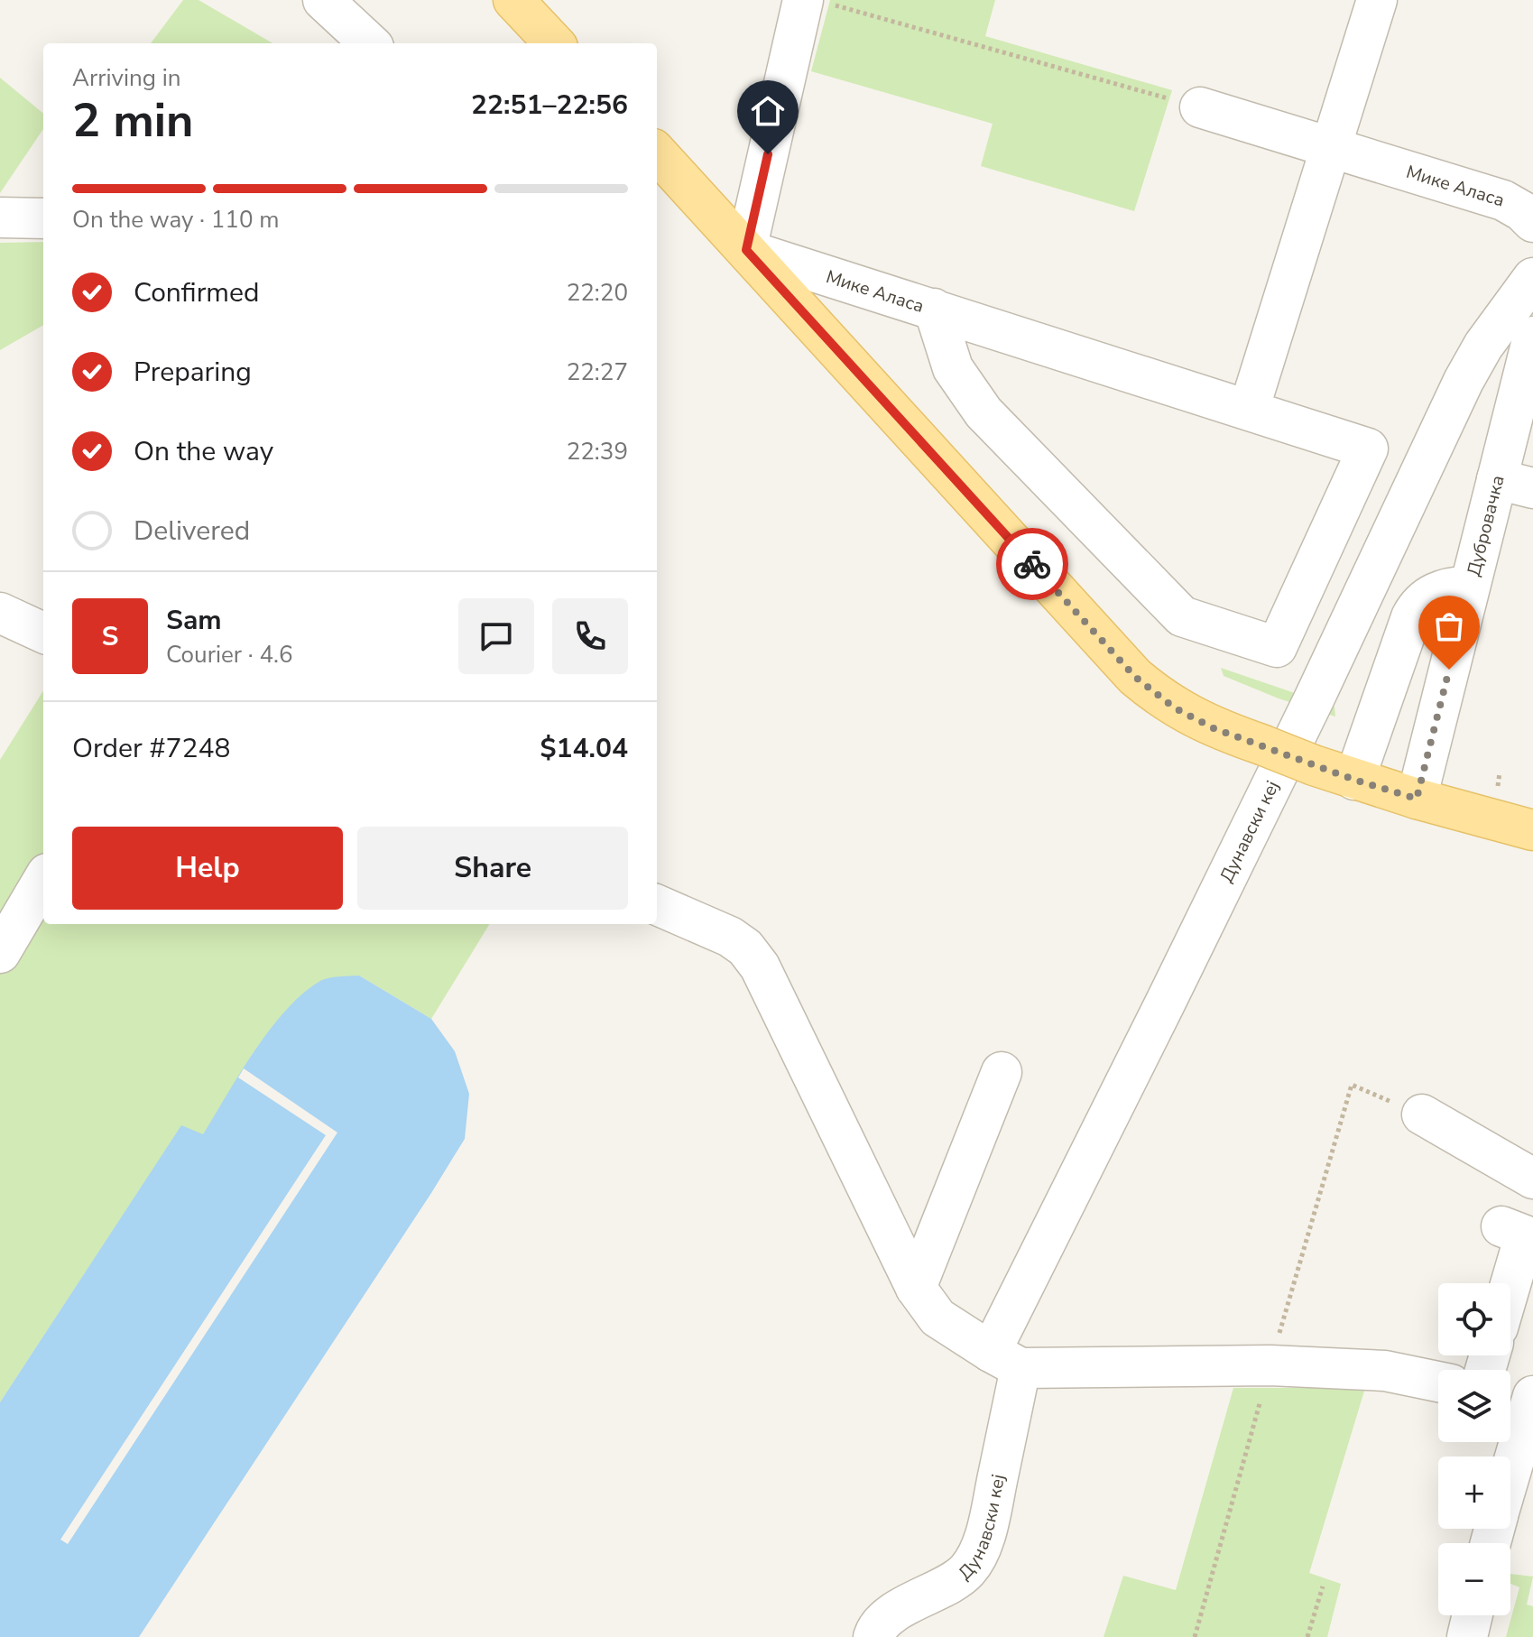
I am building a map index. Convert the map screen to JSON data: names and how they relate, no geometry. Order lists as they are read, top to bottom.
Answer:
{
  "streets": {
    "street": ["Мике Аласа", "Дубровачка", "Дунавски кеј"]
  },
  "page": {
    "heading": ["2 min", "Arriving in", "22:51–22:56"],
    "panel": [
      "Sam",
      "Courier · 4.6",
      "Order #7248",
      "$14.04"
    ],
    "bar": "On the way · 110 m",
    "list": [
      ["Confirmed", "22:20"],
      ["Preparing", "22:27"],
      ["On the way", "22:39"],
      "Delivered"
    ],
    "round": "S",
    "buttons": ["Help", "Share"],
    "map_buttons": ["+", "−"]
  }
}
